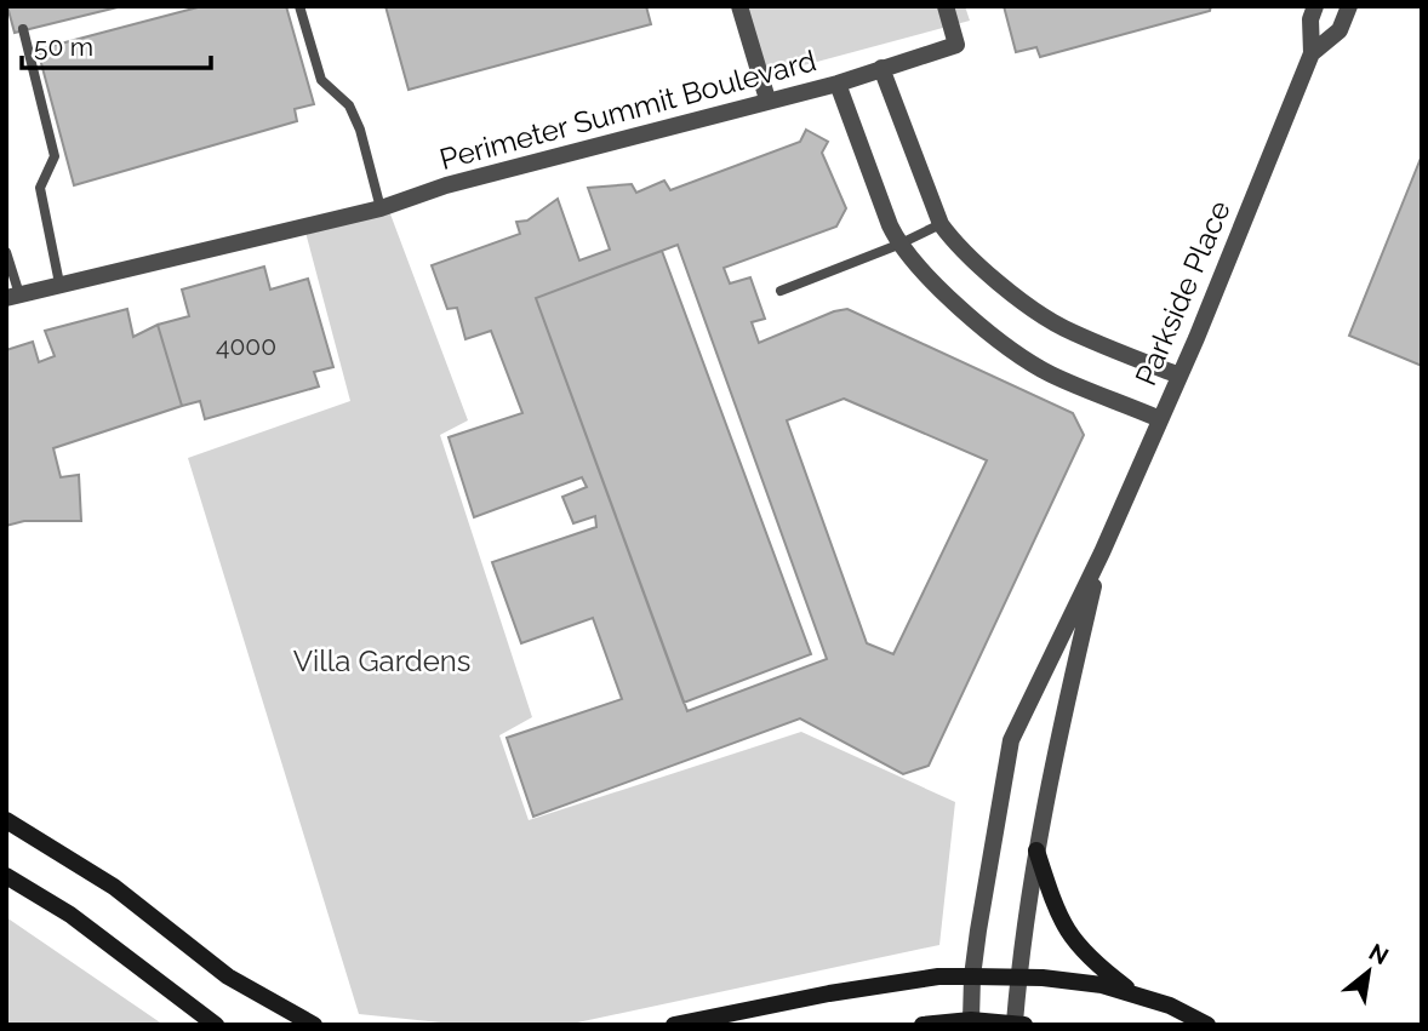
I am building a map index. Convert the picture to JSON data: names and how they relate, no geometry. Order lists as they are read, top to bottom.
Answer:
{
  "streets": {
    "street": ["Perimeter Summit Boulevard", "Parkside Place"]
  },
  "crossings": [
    ["Perimeter Summit Boulevard", "Parkside Place"]
  ],
  "parks": ["Villa Gardens"],
  "house_numbers": ["4000"],
  "scale_bar": "50 m",
  "north": "top right"
}
